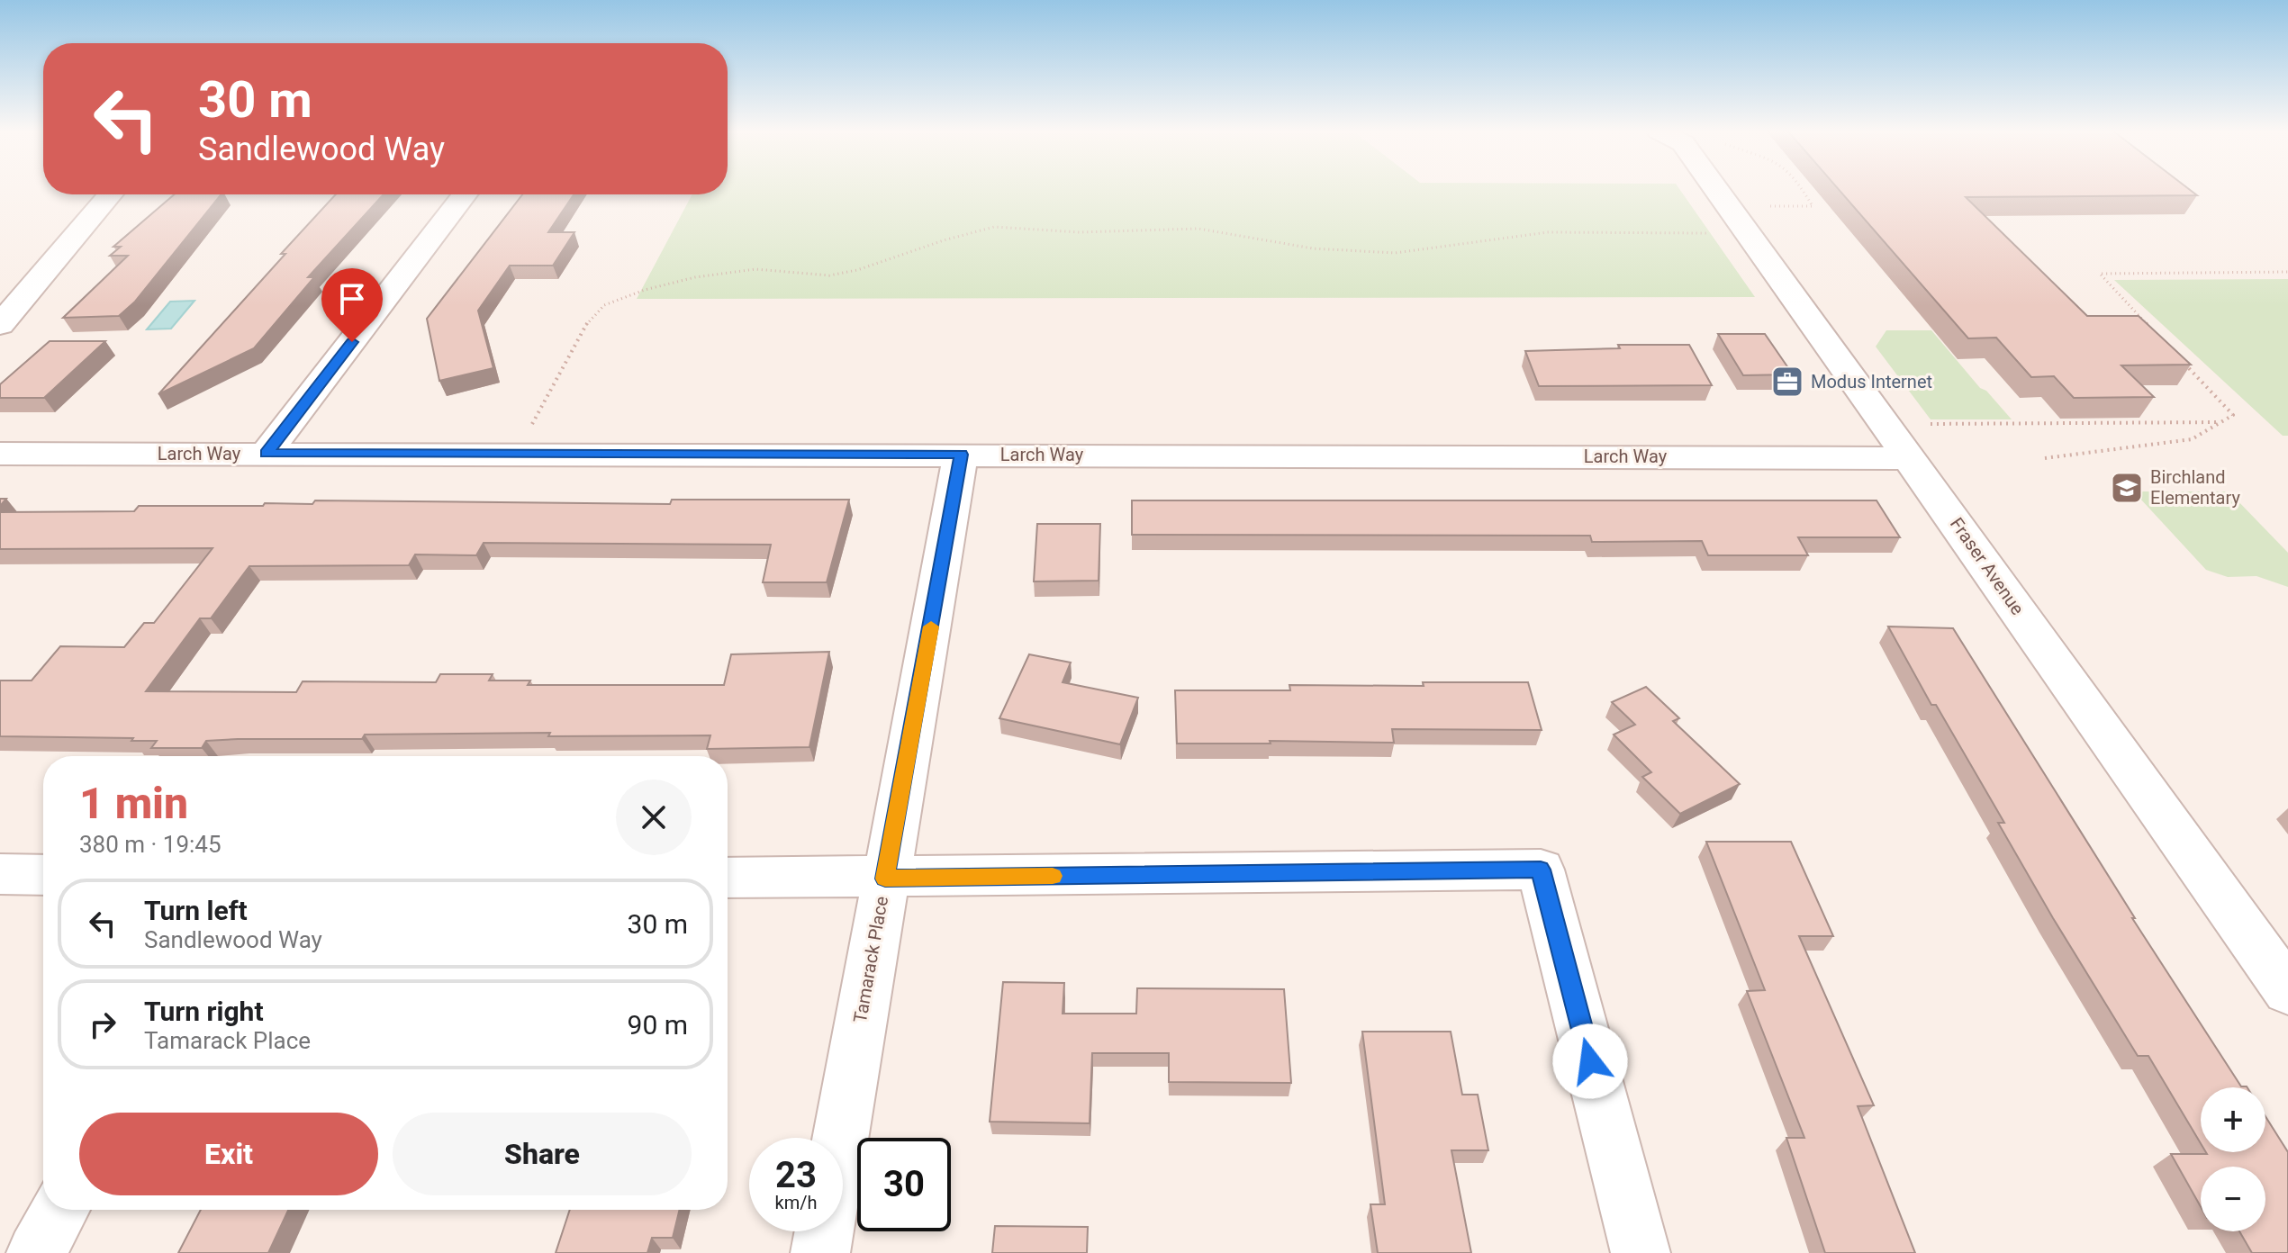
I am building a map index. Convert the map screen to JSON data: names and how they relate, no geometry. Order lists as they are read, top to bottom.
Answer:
{
  "streets": {
    "street": ["Larch Way", "Fraser Avenue", "Tamarack Place"]
  },
  "crossings": [
    ["Larch Way", "Fraser Avenue"],
    ["Larch Way", "Tamarack Place"]
  ],
  "places": {
    "office": ["Modus Internet"],
    "school or university": ["Birchland Elementary"]
  },
  "page": {
    "turn": ["30 m", "Sandlewood Way"],
    "heading": ["1 min", "380 m · 19:45"],
    "list": [
      {
        "name": "Turn left",
        "note": "Sandlewood Way",
        "value": "30 m"
      },
      {
        "name": "Turn right",
        "note": "Tamarack Place",
        "value": "90 m"
      }
    ],
    "map_buttons": ["+", "−"],
    "buttons": ["Exit", "Share"],
    "speed": "23 km/h",
    "limit": "30"
  }
}
